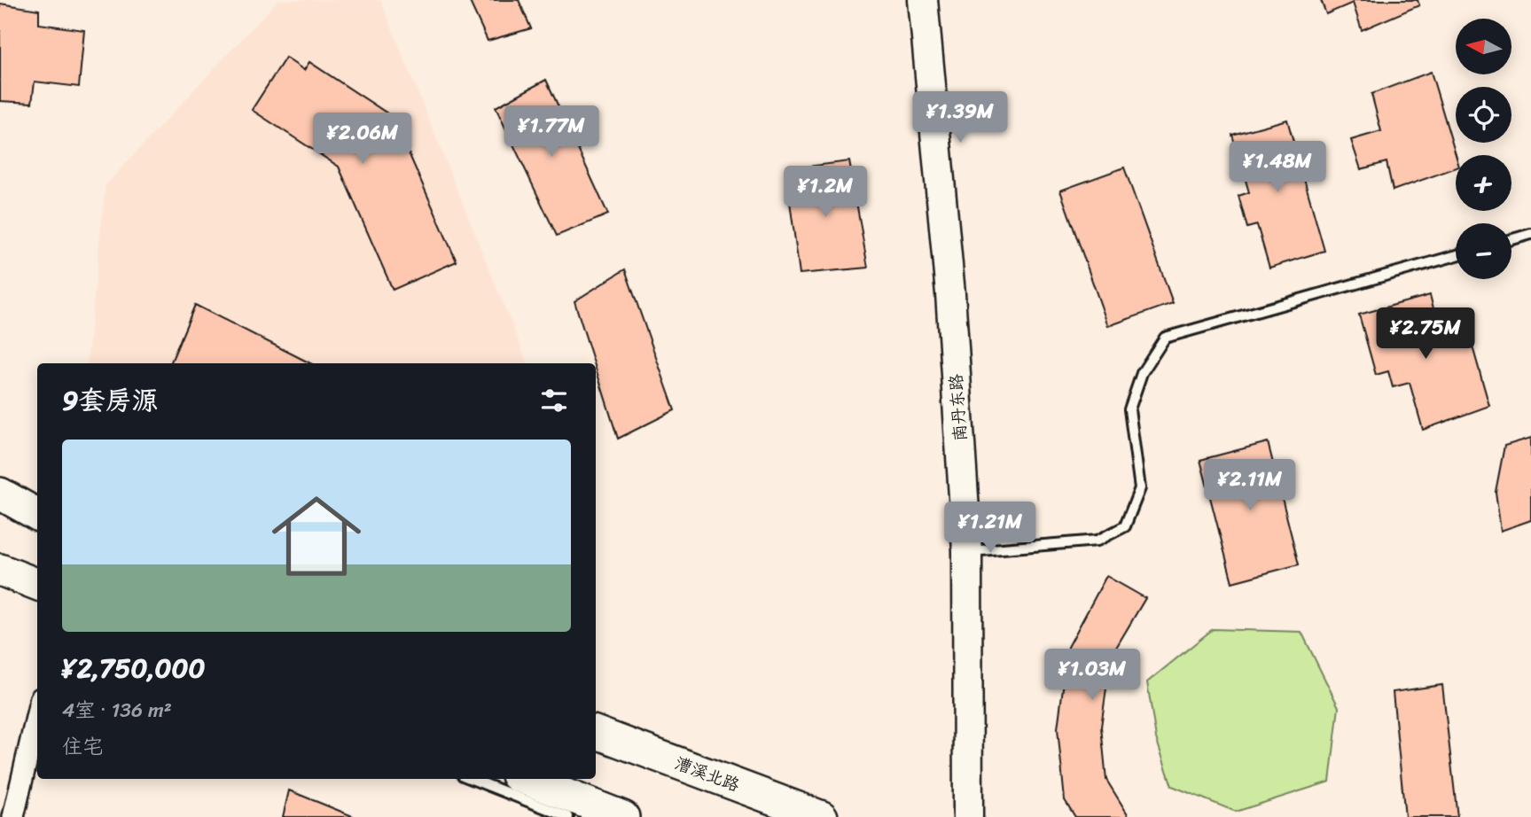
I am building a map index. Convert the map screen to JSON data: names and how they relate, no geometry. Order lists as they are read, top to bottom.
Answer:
{
  "streets": {
    "main road": ["南丹东路", "漕溪北路"]
  },
  "north": "left",
  "page": {
    "map_buttons": ["+", "−"],
    "price": [
      "¥1.39M",
      "¥1.77M",
      "¥2.06M",
      "¥1.48M",
      "¥1.2M",
      "¥2.75M",
      "¥2.11M",
      "¥1.21M",
      "¥1.03M"
    ],
    "heading": "9套房源",
    "list": [
      {
        "name": "¥2,750,000",
        "note": "4室 · 136 m² · 住宅"
      }
    ]
  }
}
